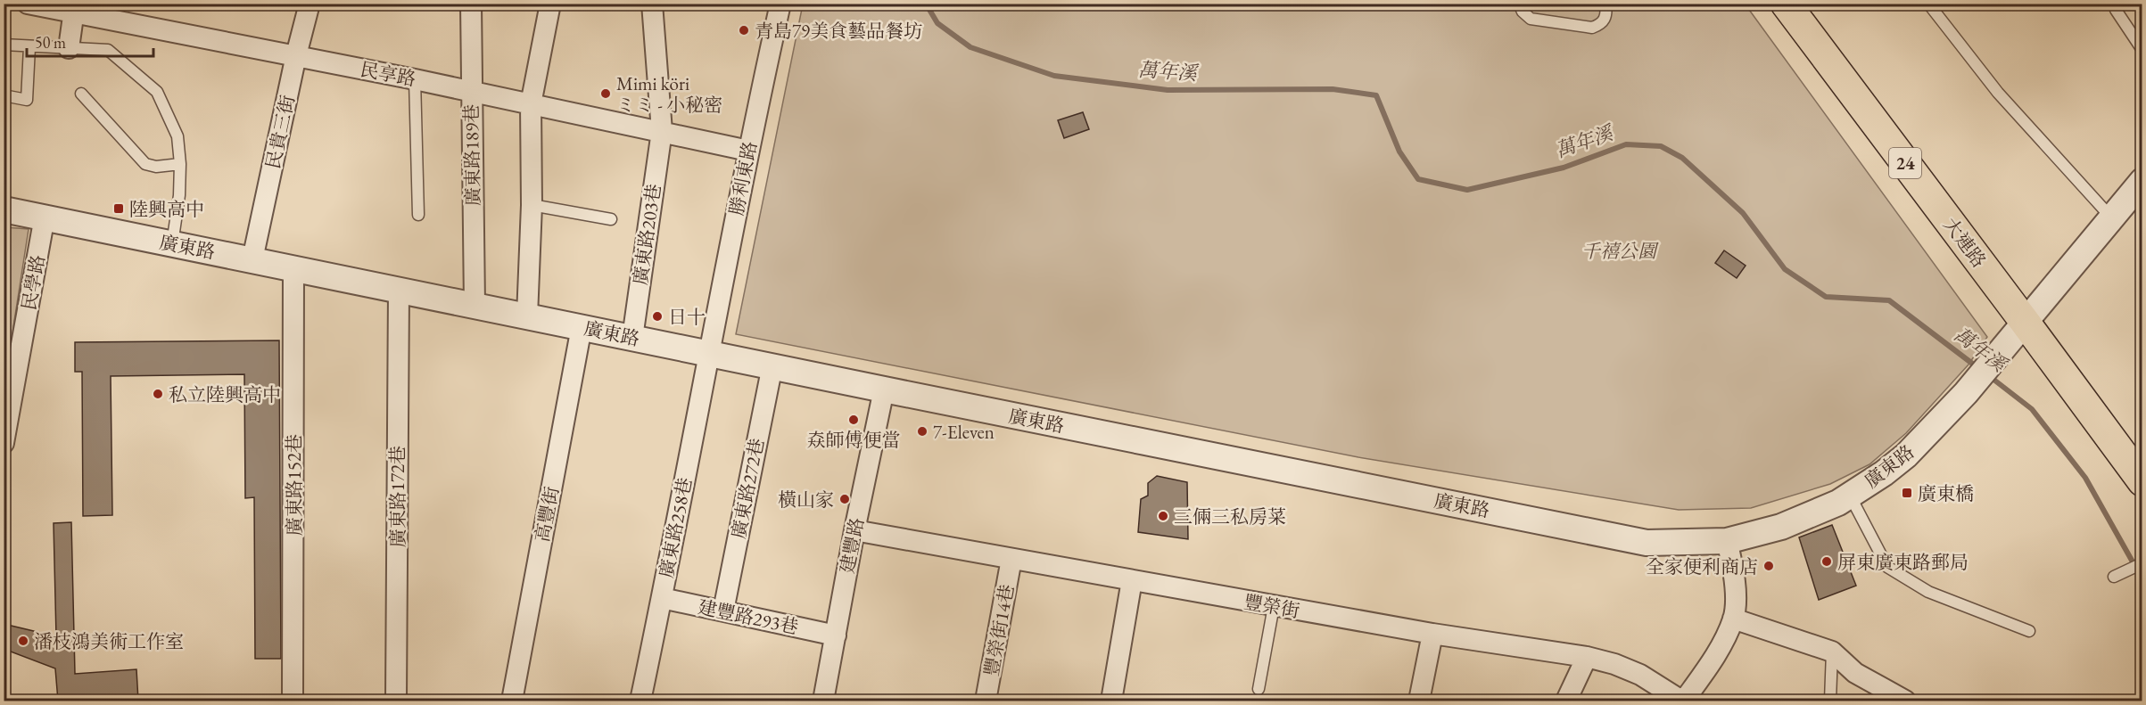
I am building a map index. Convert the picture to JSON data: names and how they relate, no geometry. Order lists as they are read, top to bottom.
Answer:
{
  "streets": {
    "main road": ["24", "大連路"],
    "street": [
      "民享路",
      "民貴三街",
      "廣東路189巷",
      "勝利東路",
      "廣東路203巷",
      "廣東路",
      "民學路",
      "廣東路152巷",
      "廣東路272巷",
      "廣東路172巷",
      "高豐街",
      "廣東路258巷",
      "建豐路",
      "豐榮街",
      "建豐路293巷",
      "豐榮街14巷"
    ]
  },
  "crossings": [
    ["民享路", "民貴三街"],
    ["民享路", "廣東路189巷"],
    ["民享路", "勝利東路"],
    ["民享路", "廣東路203巷"],
    ["民貴三街", "廣東路"],
    ["廣東路189巷", "廣東路"],
    ["勝利東路", "廣東路"],
    ["勝利東路", "廣東路258巷"],
    ["廣東路203巷", "廣東路"],
    ["大連路", "廣東路"],
    ["廣東路", "民學路"],
    ["廣東路", "廣東路152巷"],
    ["廣東路", "廣東路272巷"],
    ["廣東路", "廣東路172巷"],
    ["廣東路", "高豐街"],
    ["廣東路", "廣東路258巷"],
    ["廣東路", "建豐路"],
    ["廣東路272巷", "建豐路293巷"],
    ["廣東路258巷", "建豐路293巷"],
    ["建豐路", "豐榮街"],
    ["建豐路", "建豐路293巷"],
    ["豐榮街", "豐榮街14巷"]
  ],
  "water": ["萬年溪"],
  "parks": ["千禧公園"],
  "places": {
    "other": [
      "青島79美食藝品餐坊",
      "Mimi köri ミミ - 小秘密",
      "日十",
      "私立陸興高中",
      "𡘙師傅便當",
      "7-Eleven",
      "橫山家",
      "三倆三私房菜",
      "屏東廣東路郵局",
      "全家便利商店",
      "潘枝鴻美術工作室"
    ],
    "transit": ["陸興高中", "廣東橋"]
  },
  "scale_bar": "50 m"
}
